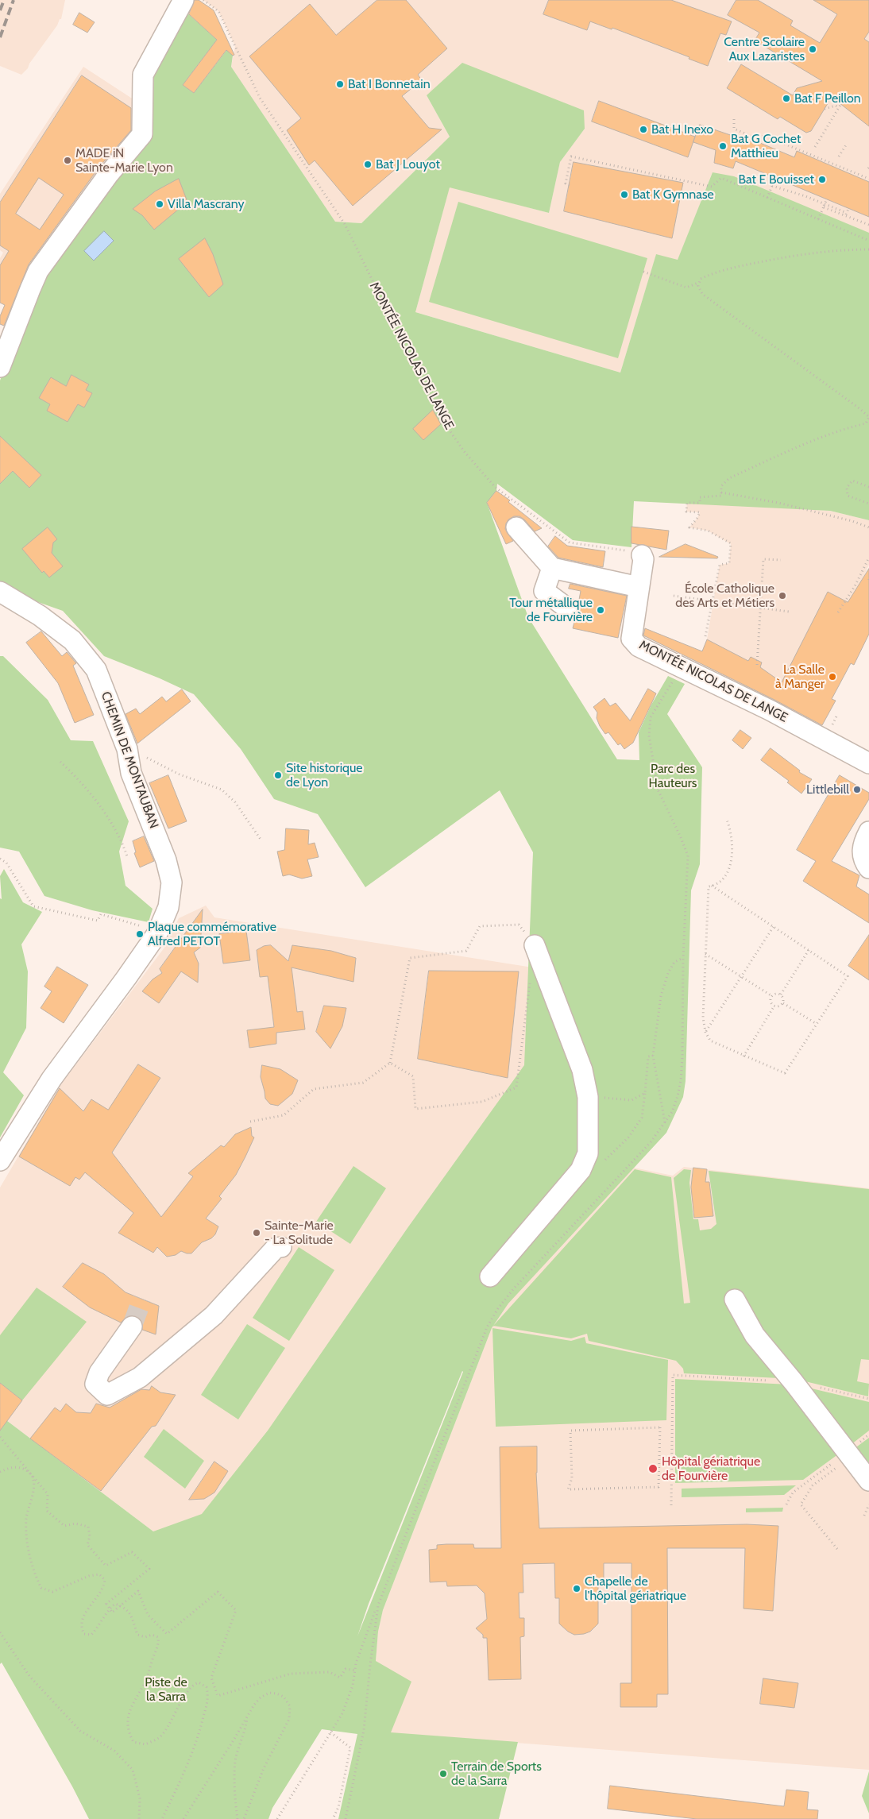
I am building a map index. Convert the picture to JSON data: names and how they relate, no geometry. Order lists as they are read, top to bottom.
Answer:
{
  "streets": {
    "street": ["MONTÉE NICOLAS DE LANGE", "CHEMIN DE MONTAUBAN"]
  },
  "parks": ["Parc des Hauteurs", "Piste de la Sarra"],
  "places": [
    "Centre Scolaire Aux Lazaristes",
    "Bat I Bonnetain",
    "Bat F Peillon",
    "Bat H Inexo",
    "Bat G Cochet Matthieu",
    "MADE iN Sainte-Marie Lyon",
    "Bat J Louyot",
    "Bat E Bouisset",
    "Bat K Gymnase",
    "Villa Mascrany",
    "École Catholique des Arts et Métiers",
    "Tour métallique de Fourvière",
    "La Salle à Manger",
    "Site historique de Lyon",
    "Littlebill",
    "Plaque commémorative Alfred PETOT",
    "Sainte-Marie - La Solitude",
    "Hôpital gériatrique de Fourvière",
    "Chapelle de l'hôpital gériatrique",
    "Terrain de Sports de la Sarra"
  ]
}
